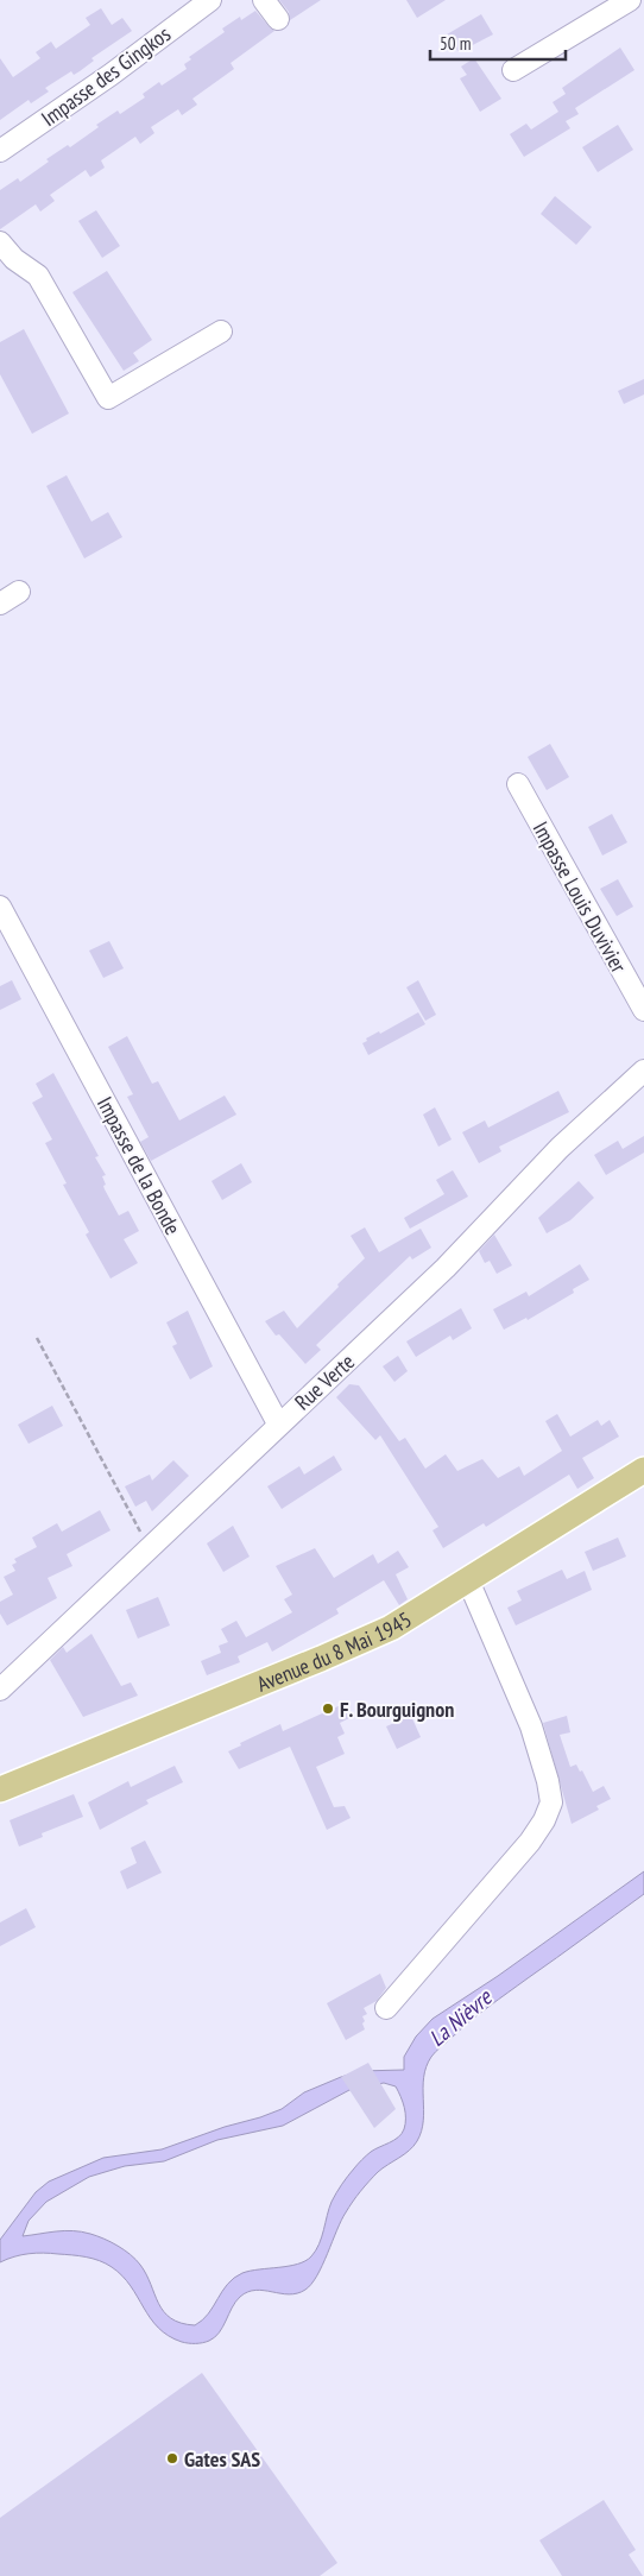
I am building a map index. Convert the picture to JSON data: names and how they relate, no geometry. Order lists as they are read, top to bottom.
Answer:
{
  "streets": {
    "main road": ["Avenue du 8 Mai 1945"],
    "street": [
      "Impasse des Gingkos",
      "Impasse Louis Duvivier",
      "Impasse de la Bonde",
      "Rue Verte"
    ]
  },
  "crossings": [
    ["Impasse de la Bonde", "Rue Verte"]
  ],
  "water": ["La Nièvre"],
  "places": ["F. Bourguignon", "Gates SAS"],
  "scale_bar": "50 m"
}
